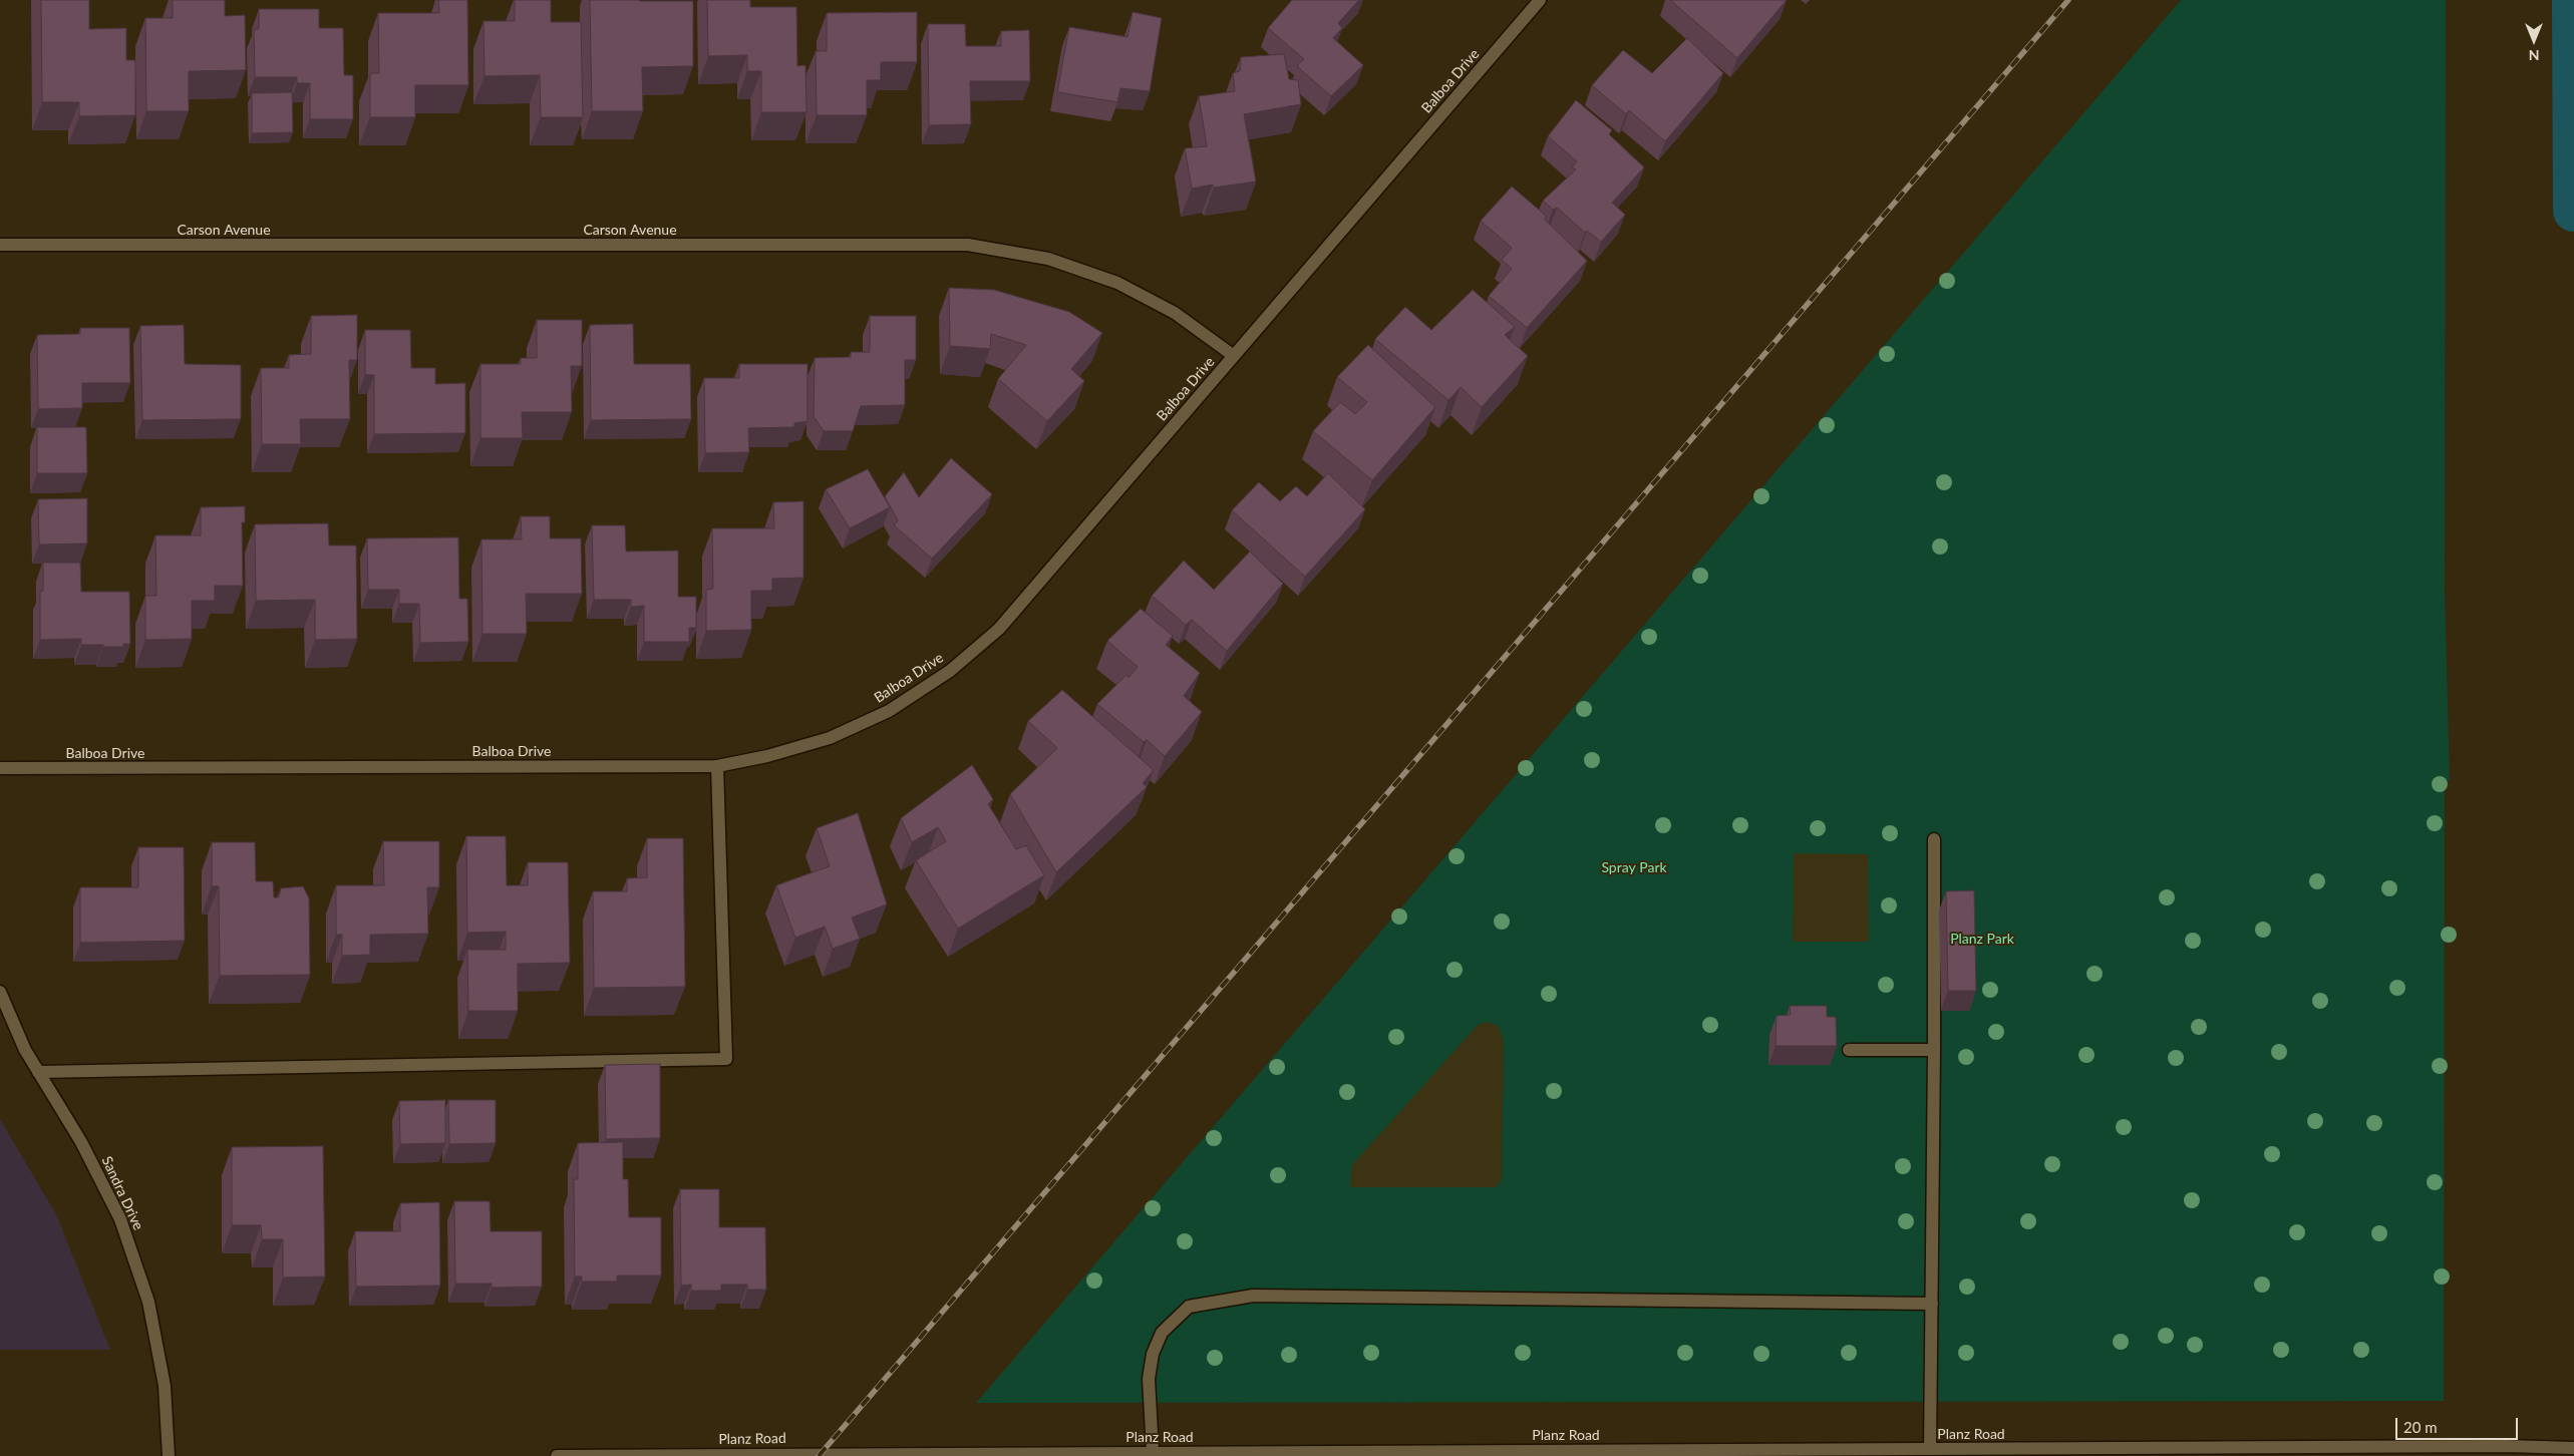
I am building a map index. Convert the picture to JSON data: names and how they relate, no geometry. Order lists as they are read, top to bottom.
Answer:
{
  "streets": {
    "street": [
      "Balboa Drive",
      "Carson Avenue",
      "Sandra Drive",
      "Planz Road"
    ]
  },
  "crossings": [
    ["Balboa Drive", "Carson Avenue"]
  ],
  "parks": ["Spray Park", "Planz Park"],
  "scale_bar": "20 m",
  "north": "bottom"
}
